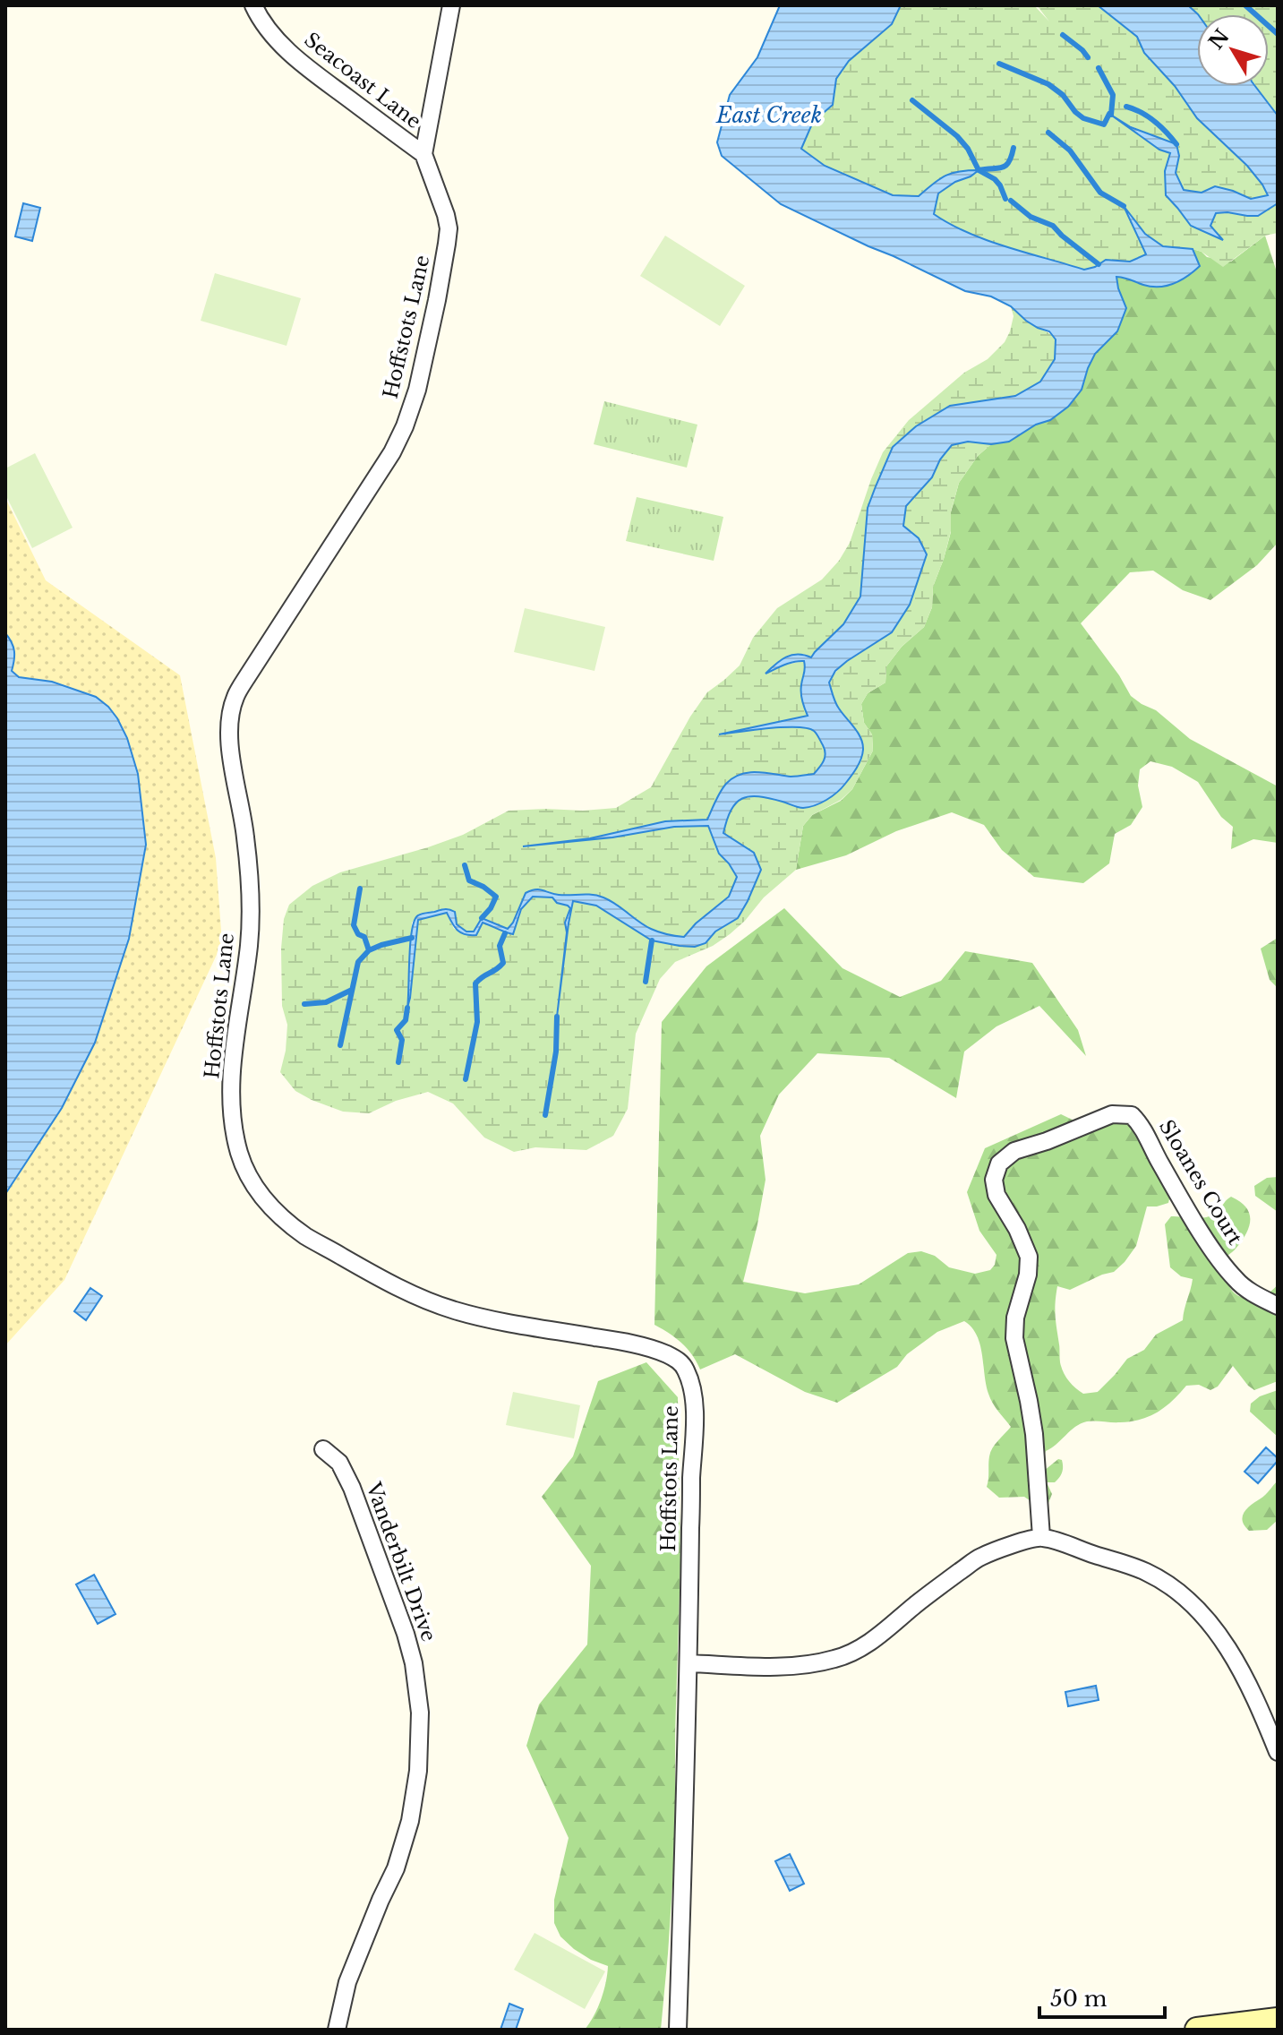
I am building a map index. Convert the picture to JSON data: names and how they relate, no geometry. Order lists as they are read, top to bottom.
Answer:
{
  "streets": {
    "street": [
      "Seacoast Lane",
      "Hoffstots Lane",
      "Sloanes Court",
      "Vanderbilt Drive"
    ]
  },
  "crossings": [
    ["Seacoast Lane", "Hoffstots Lane"]
  ],
  "water": ["East Creek"],
  "scale_bar": "50 m",
  "north": "top left"
}
